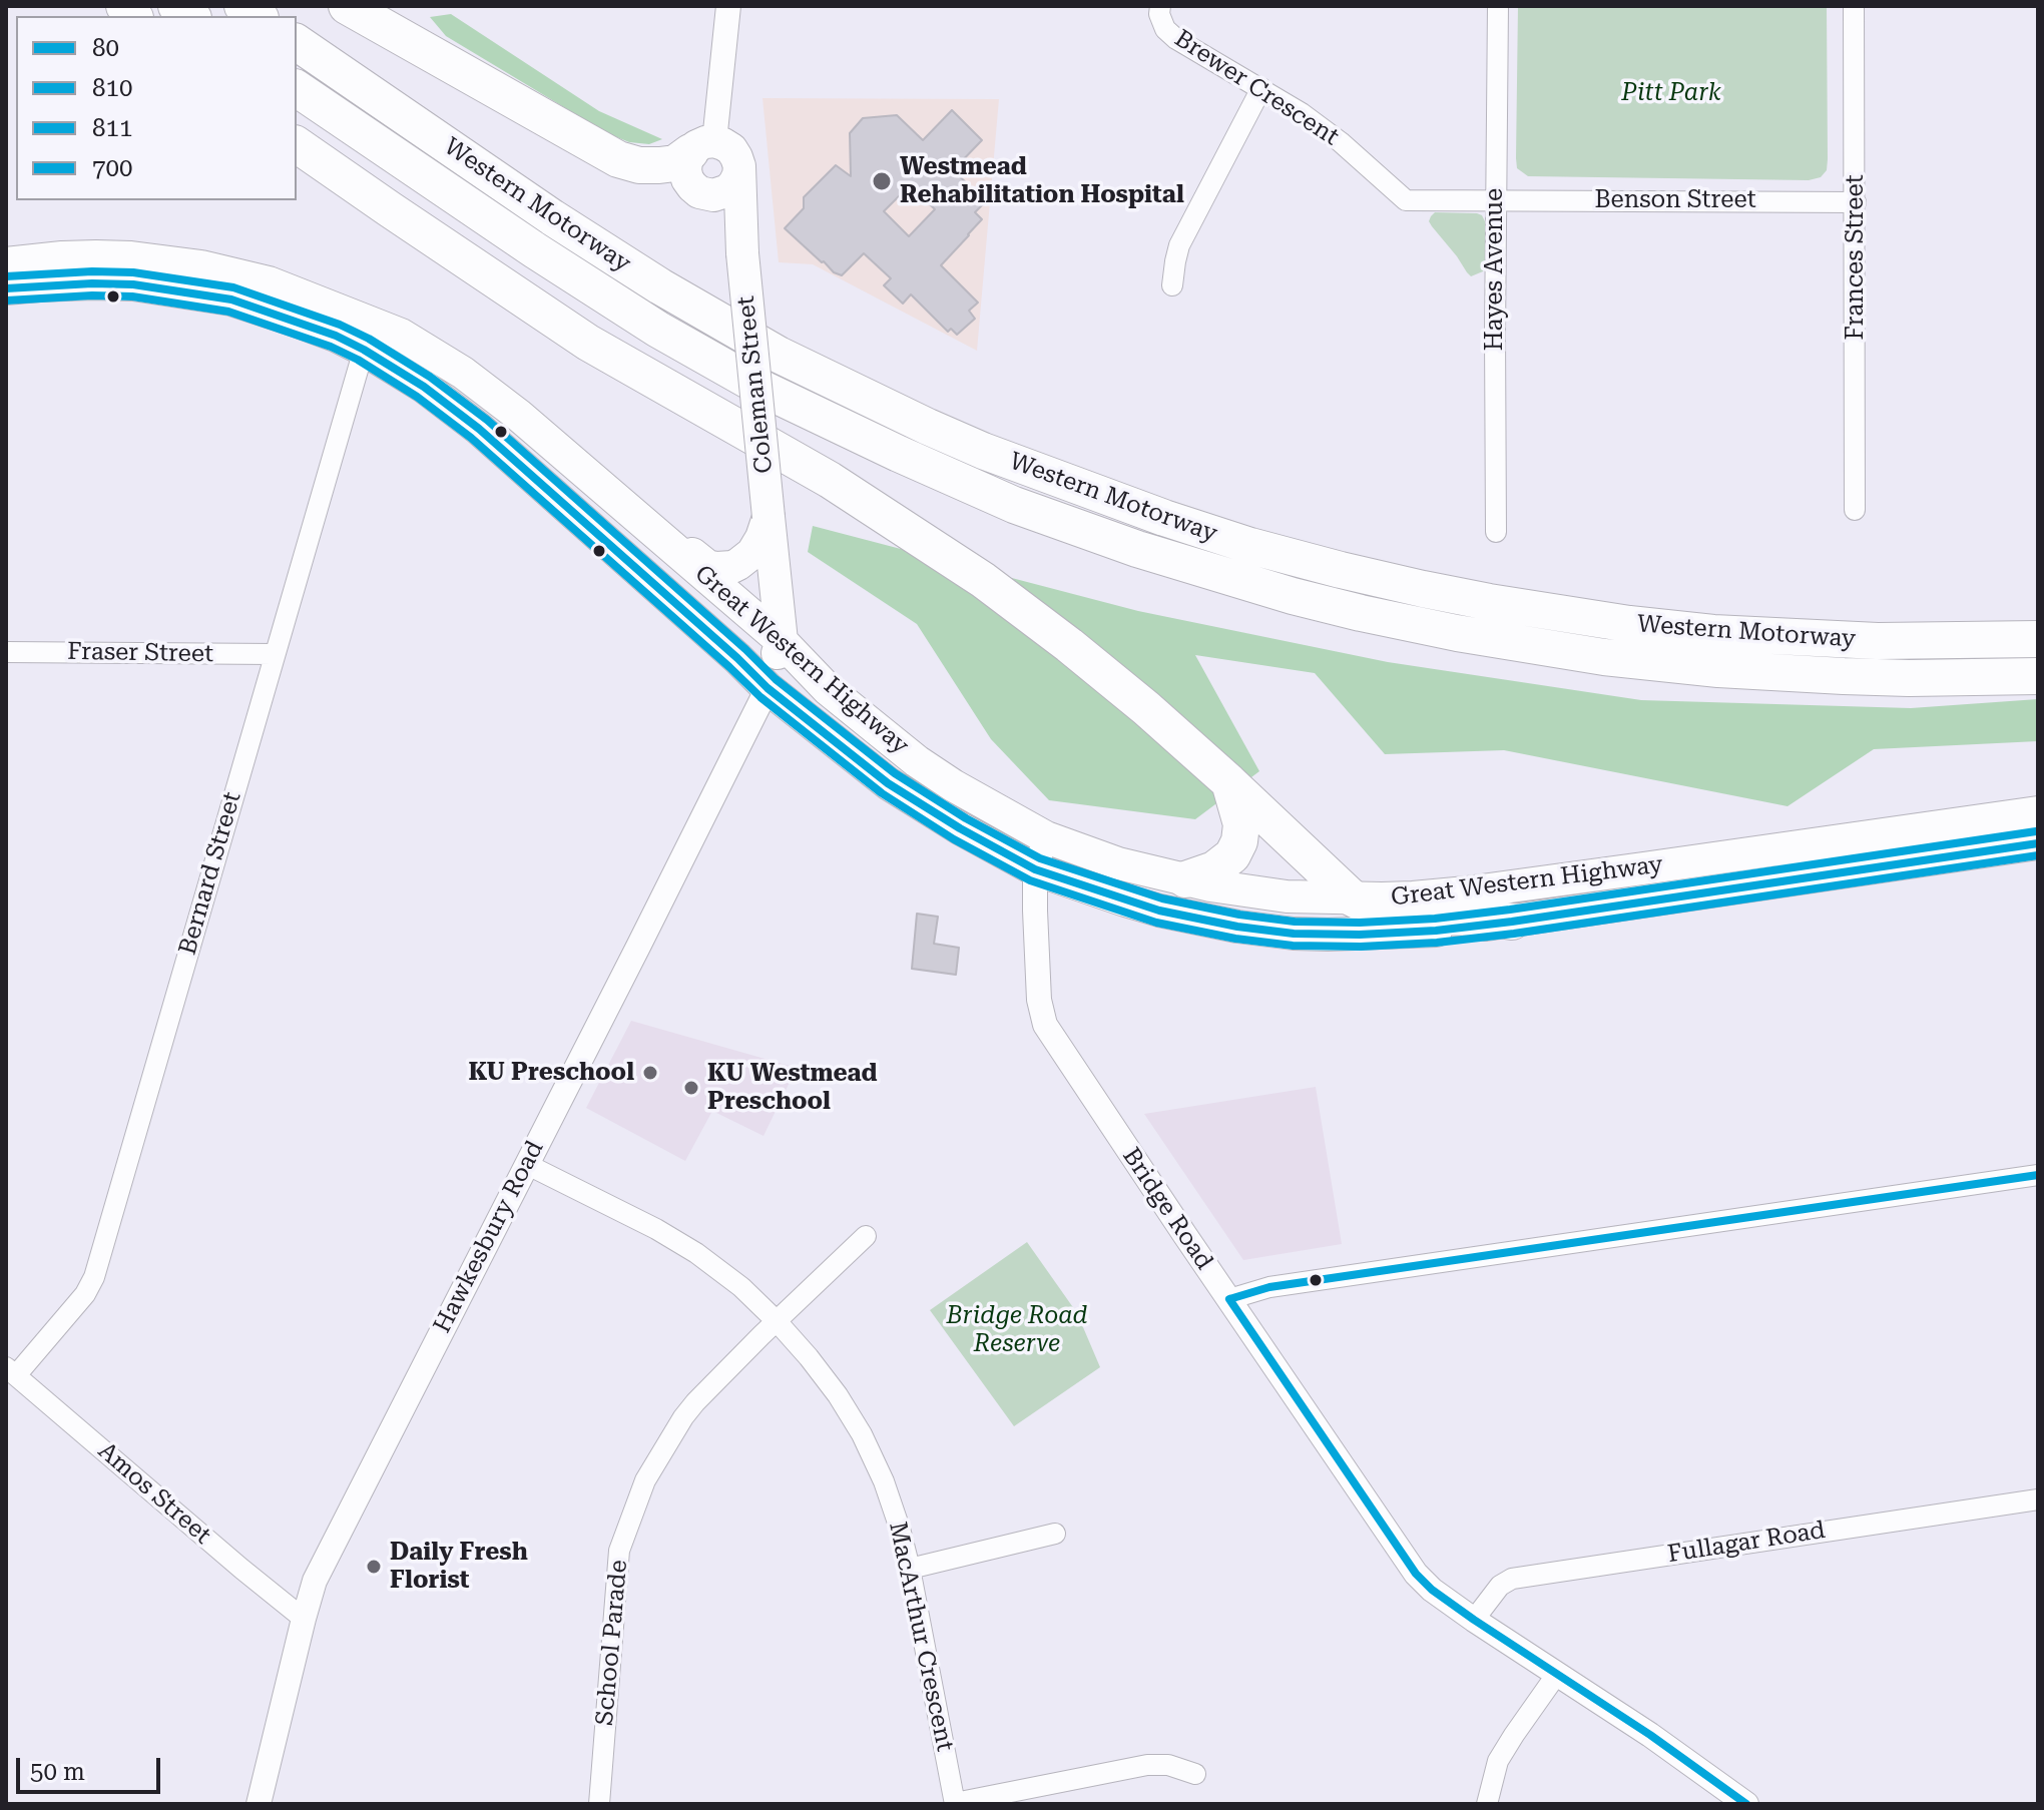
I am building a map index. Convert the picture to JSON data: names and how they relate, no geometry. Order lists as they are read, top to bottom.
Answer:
{
  "streets": {
    "highway": ["Western Motorway", "Coleman Street", "Great Western Highway"],
    "street": [
      "Brewer Crescent",
      "Benson Street",
      "Frances Street",
      "Hayes Avenue",
      "Fraser Street",
      "Bernard Street",
      "Bridge Road",
      "Hawkesbury Road",
      "Amos Street",
      "Fullagar Road",
      "MacArthur Crescent",
      "School Parade"
    ]
  },
  "crossings": [
    ["Brewer Crescent", "Benson Street"],
    ["Brewer Crescent", "Hayes Avenue"],
    ["Benson Street", "Frances Street"],
    ["Benson Street", "Hayes Avenue"],
    ["Coleman Street", "Great Western Highway"],
    ["Coleman Street", "Hawkesbury Road"],
    ["Fraser Street", "Bernard Street"],
    ["Great Western Highway", "Bernard Street"],
    ["Great Western Highway", "Bridge Road"],
    ["Great Western Highway", "Hawkesbury Road"],
    ["Bernard Street", "Amos Street"],
    ["Bridge Road", "Fullagar Road"],
    ["Hawkesbury Road", "Amos Street"],
    ["Hawkesbury Road", "MacArthur Crescent"],
    ["MacArthur Crescent", "School Parade"]
  ],
  "parks": ["Pitt Park", "Bridge Road Reserve"],
  "places": [
    "Westmead Rehabilitation Hospital",
    "KU Preschool",
    "KU Westmead Preschool",
    "Daily Fresh Florist"
  ],
  "lines": [
    "transit line 811",
    "transit line 80",
    "transit line 810",
    "transit line 700"
  ],
  "legend": [
    "80",
    "810",
    "811",
    "700"
  ],
  "scale_bar": "50 m"
}
